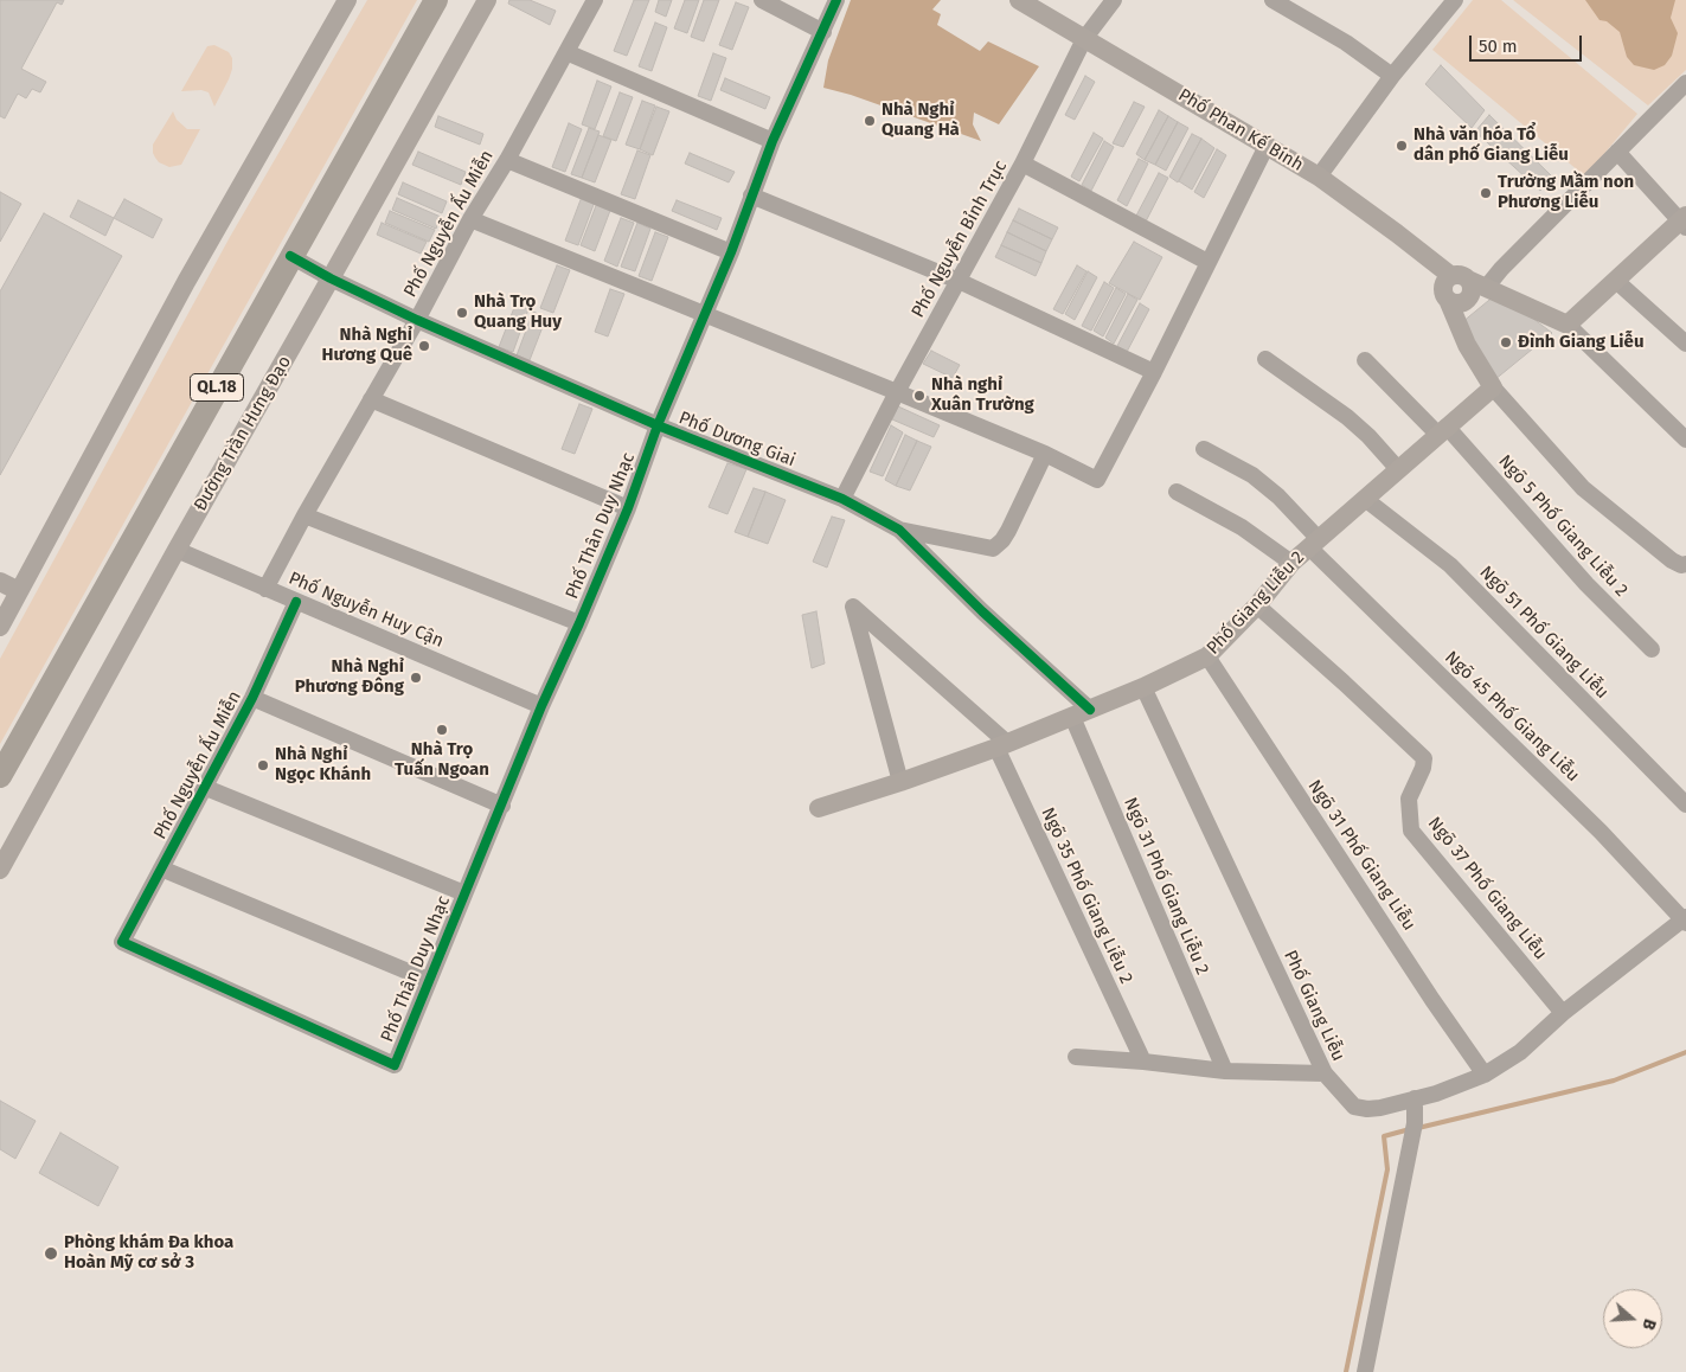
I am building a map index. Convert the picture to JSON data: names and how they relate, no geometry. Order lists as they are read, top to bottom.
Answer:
{
  "streets": {
    "highway": ["QL.18"],
    "main road": ["Phố Phan Kế Bính", "Đường Trần Hưng Đạo", "Phố Giang Liễu 2"],
    "street": [
      "Phố Nguyễn Ấu Miễn",
      "Phố Nguyễn Bỉnh Trục",
      "Phố Dương Giai",
      "Phố Thân Duy Nhạc",
      "Ngõ 5 Phố Giang Liễu 2",
      "Phố Nguyễn Huy Cận",
      "Ngõ 51 Phố Giang Liễu",
      "Ngõ 45 Phố Giang Liễu",
      "Ngõ 31 Phố Giang Liễu",
      "Ngõ 31 Phố Giang Liễu 2",
      "Ngõ 37 Phố Giang Liễu",
      "Ngõ 35 Phố Giang Liễu 2",
      "Phố Giang Liễu"
    ]
  },
  "crossings": [
    ["Phố Phan Kế Bính", "Phố Nguyễn Bỉnh Trục"],
    ["Phố Nguyễn Ấu Miễn", "Phố Dương Giai"],
    ["Phố Nguyễn Ấu Miễn", "Phố Thân Duy Nhạc"],
    ["Phố Nguyễn Ấu Miễn", "Phố Nguyễn Huy Cận"],
    ["Phố Nguyễn Bỉnh Trục", "Phố Dương Giai"],
    ["QL.18", "Phố Dương Giai"],
    ["Đường Trần Hưng Đạo", "Phố Dương Giai"],
    ["Đường Trần Hưng Đạo", "Phố Nguyễn Huy Cận"],
    ["Phố Dương Giai", "Phố Thân Duy Nhạc"],
    ["Phố Dương Giai", "Phố Giang Liễu 2"],
    ["Phố Thân Duy Nhạc", "Phố Nguyễn Huy Cận"],
    ["Ngõ 5 Phố Giang Liễu 2", "Phố Giang Liễu 2"],
    ["Phố Giang Liễu 2", "Ngõ 51 Phố Giang Liễu"],
    ["Phố Giang Liễu 2", "Ngõ 45 Phố Giang Liễu"],
    ["Phố Giang Liễu 2", "Ngõ 31 Phố Giang Liễu"],
    ["Phố Giang Liễu 2", "Ngõ 31 Phố Giang Liễu 2"],
    ["Phố Giang Liễu 2", "Ngõ 37 Phố Giang Liễu"],
    ["Phố Giang Liễu 2", "Ngõ 35 Phố Giang Liễu 2"],
    ["Phố Giang Liễu 2", "Phố Giang Liễu"],
    ["Ngõ 45 Phố Giang Liễu", "Phố Giang Liễu"],
    ["Ngõ 31 Phố Giang Liễu", "Phố Giang Liễu"],
    ["Ngõ 37 Phố Giang Liễu", "Phố Giang Liễu"]
  ],
  "places": [
    "Nhà Nghỉ Quang Hà",
    "Nhà văn hóa Tổ dân phố Giang Liễu",
    "Trường Mầm non Phương Liễu",
    "Nhà Trọ Quang Huy",
    "Đình Giang Liễu",
    "Nhà Nghỉ Hương Quê",
    "Nhà nghỉ Xuân Trường",
    "Nhà Nghỉ Phương Đông",
    "Nhà Trọ Tuấn Ngoan",
    "Nhà Nghỉ Ngọc Khánh",
    "Phòng khám Đa khoa Hoàn Mỹ cơ sở 3"
  ],
  "scale_bar": "50 m",
  "north": "right"
}
